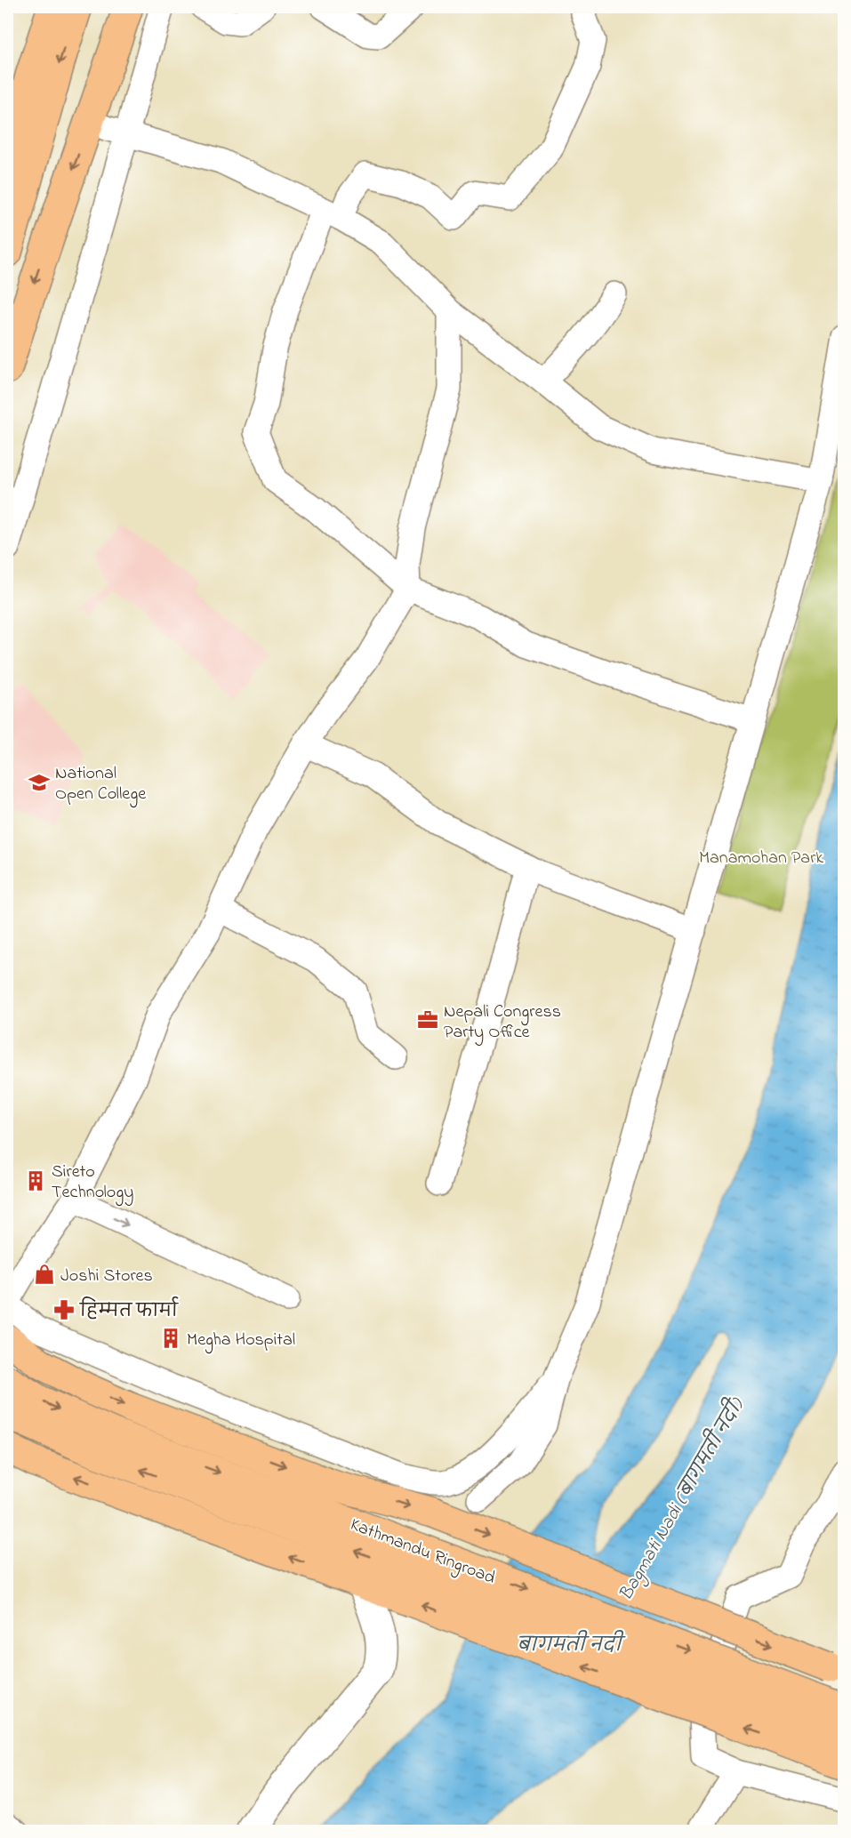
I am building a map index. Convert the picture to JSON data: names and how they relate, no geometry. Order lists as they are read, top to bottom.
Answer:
{
  "streets": {
    "main road": ["Kathmandu Ringroad"]
  },
  "water": ["Bagmati Nadi (बागमती नदी)", "बागमती नदी"],
  "parks": ["Manamohan Park"],
  "places": {
    "school or university": ["National Open College"],
    "office": ["Nepali Congress Party Office"],
    "building": ["Sireto Technology", "Megha Hospital"],
    "shop": ["Joshi Stores"],
    "pharmacy": ["हिम्मत फार्मा"]
  }
}
